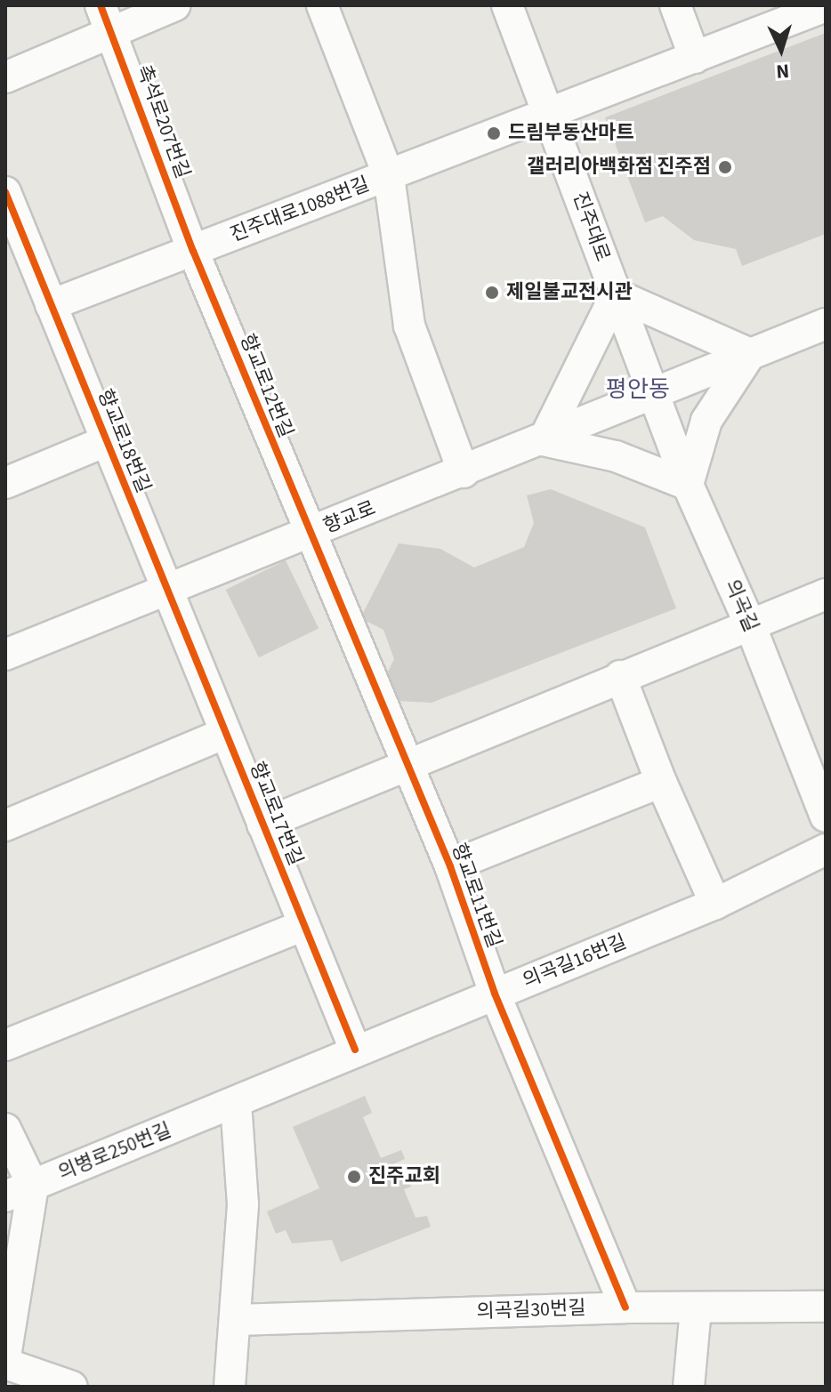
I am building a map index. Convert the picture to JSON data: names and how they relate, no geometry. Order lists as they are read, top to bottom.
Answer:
{
  "streets": {
    "street": [
      "촉석로207번길",
      "진주대로1088번길",
      "진주대로",
      "향교로12번길",
      "향교로18번길",
      "향교로",
      "의곡길",
      "향교로17번길",
      "향교로11번길",
      "의곡길16번길",
      "의병로250번길",
      "의곡길30번길"
    ]
  },
  "crossings": [
    ["촉석로207번길", "진주대로1088번길"],
    ["촉석로207번길", "향교로12번길"],
    ["진주대로1088번길", "진주대로"],
    ["진주대로1088번길", "향교로12번길"],
    ["진주대로1088번길", "향교로18번길"],
    ["진주대로", "향교로"],
    ["진주대로", "의곡길"],
    ["향교로12번길", "향교로"],
    ["향교로12번길", "향교로11번길"],
    ["향교로18번길", "향교로"],
    ["향교로18번길", "향교로17번길"],
    ["향교로", "의곡길"],
    ["향교로", "향교로17번길"],
    ["향교로", "향교로11번길"],
    ["향교로17번길", "의곡길16번길"],
    ["향교로17번길", "의병로250번길"],
    ["향교로11번길", "의곡길16번길"],
    ["향교로11번길", "의곡길30번길"],
    ["의곡길16번길", "의병로250번길"]
  ],
  "districts": ["평안동"],
  "places": [
    "드림부동산마트",
    "갤러리아백화점 진주점",
    "제일불교전시관",
    "진주교회"
  ],
  "north": "bottom"
}
